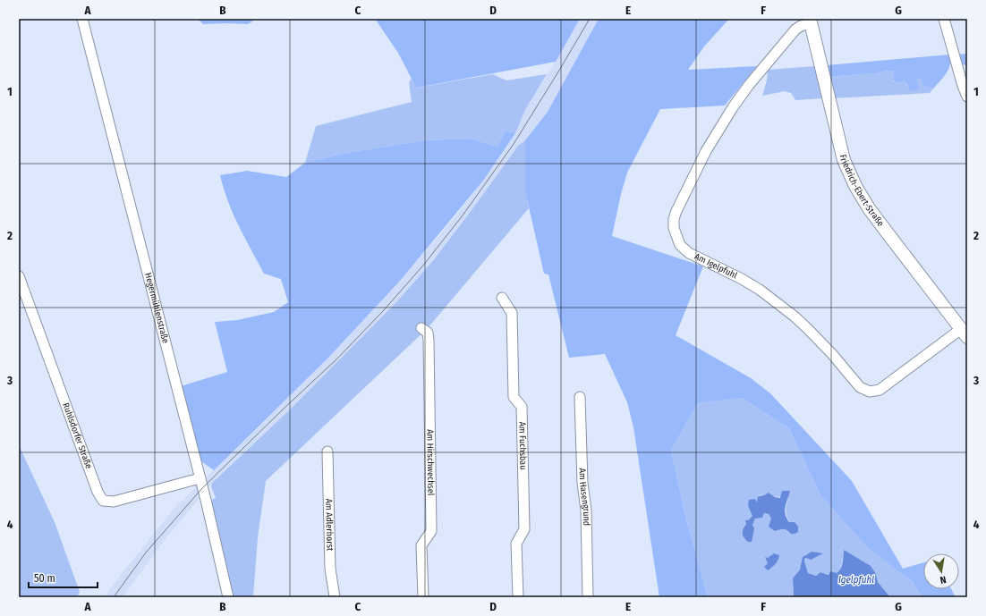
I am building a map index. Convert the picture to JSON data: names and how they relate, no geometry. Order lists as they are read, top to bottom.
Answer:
{
  "streets": {
    "street": [
      "Friedrich-Ebert-Straße",
      "Am Igelpfuhl",
      "Hegermühlenstraße",
      "Ruhlsdorfer Straße",
      "Am Fuchsbau",
      "Am Hirschwechsel",
      "Am Hasengrund",
      "Am Adlerhorst"
    ]
  },
  "crossings": [
    ["Friedrich-Ebert-Straße", "Am Igelpfuhl"],
    ["Hegermühlenstraße", "Ruhlsdorfer Straße"]
  ],
  "water": ["Igelpfuhl"],
  "scale_bar": "50 m",
  "north": "bottom",
  "grid": {
    "columns": [
      "A",
      "B",
      "C",
      "D",
      "E",
      "F",
      "G"
    ],
    "rows": [
      "1",
      "2",
      "3",
      "4"
    ]
  }
}
